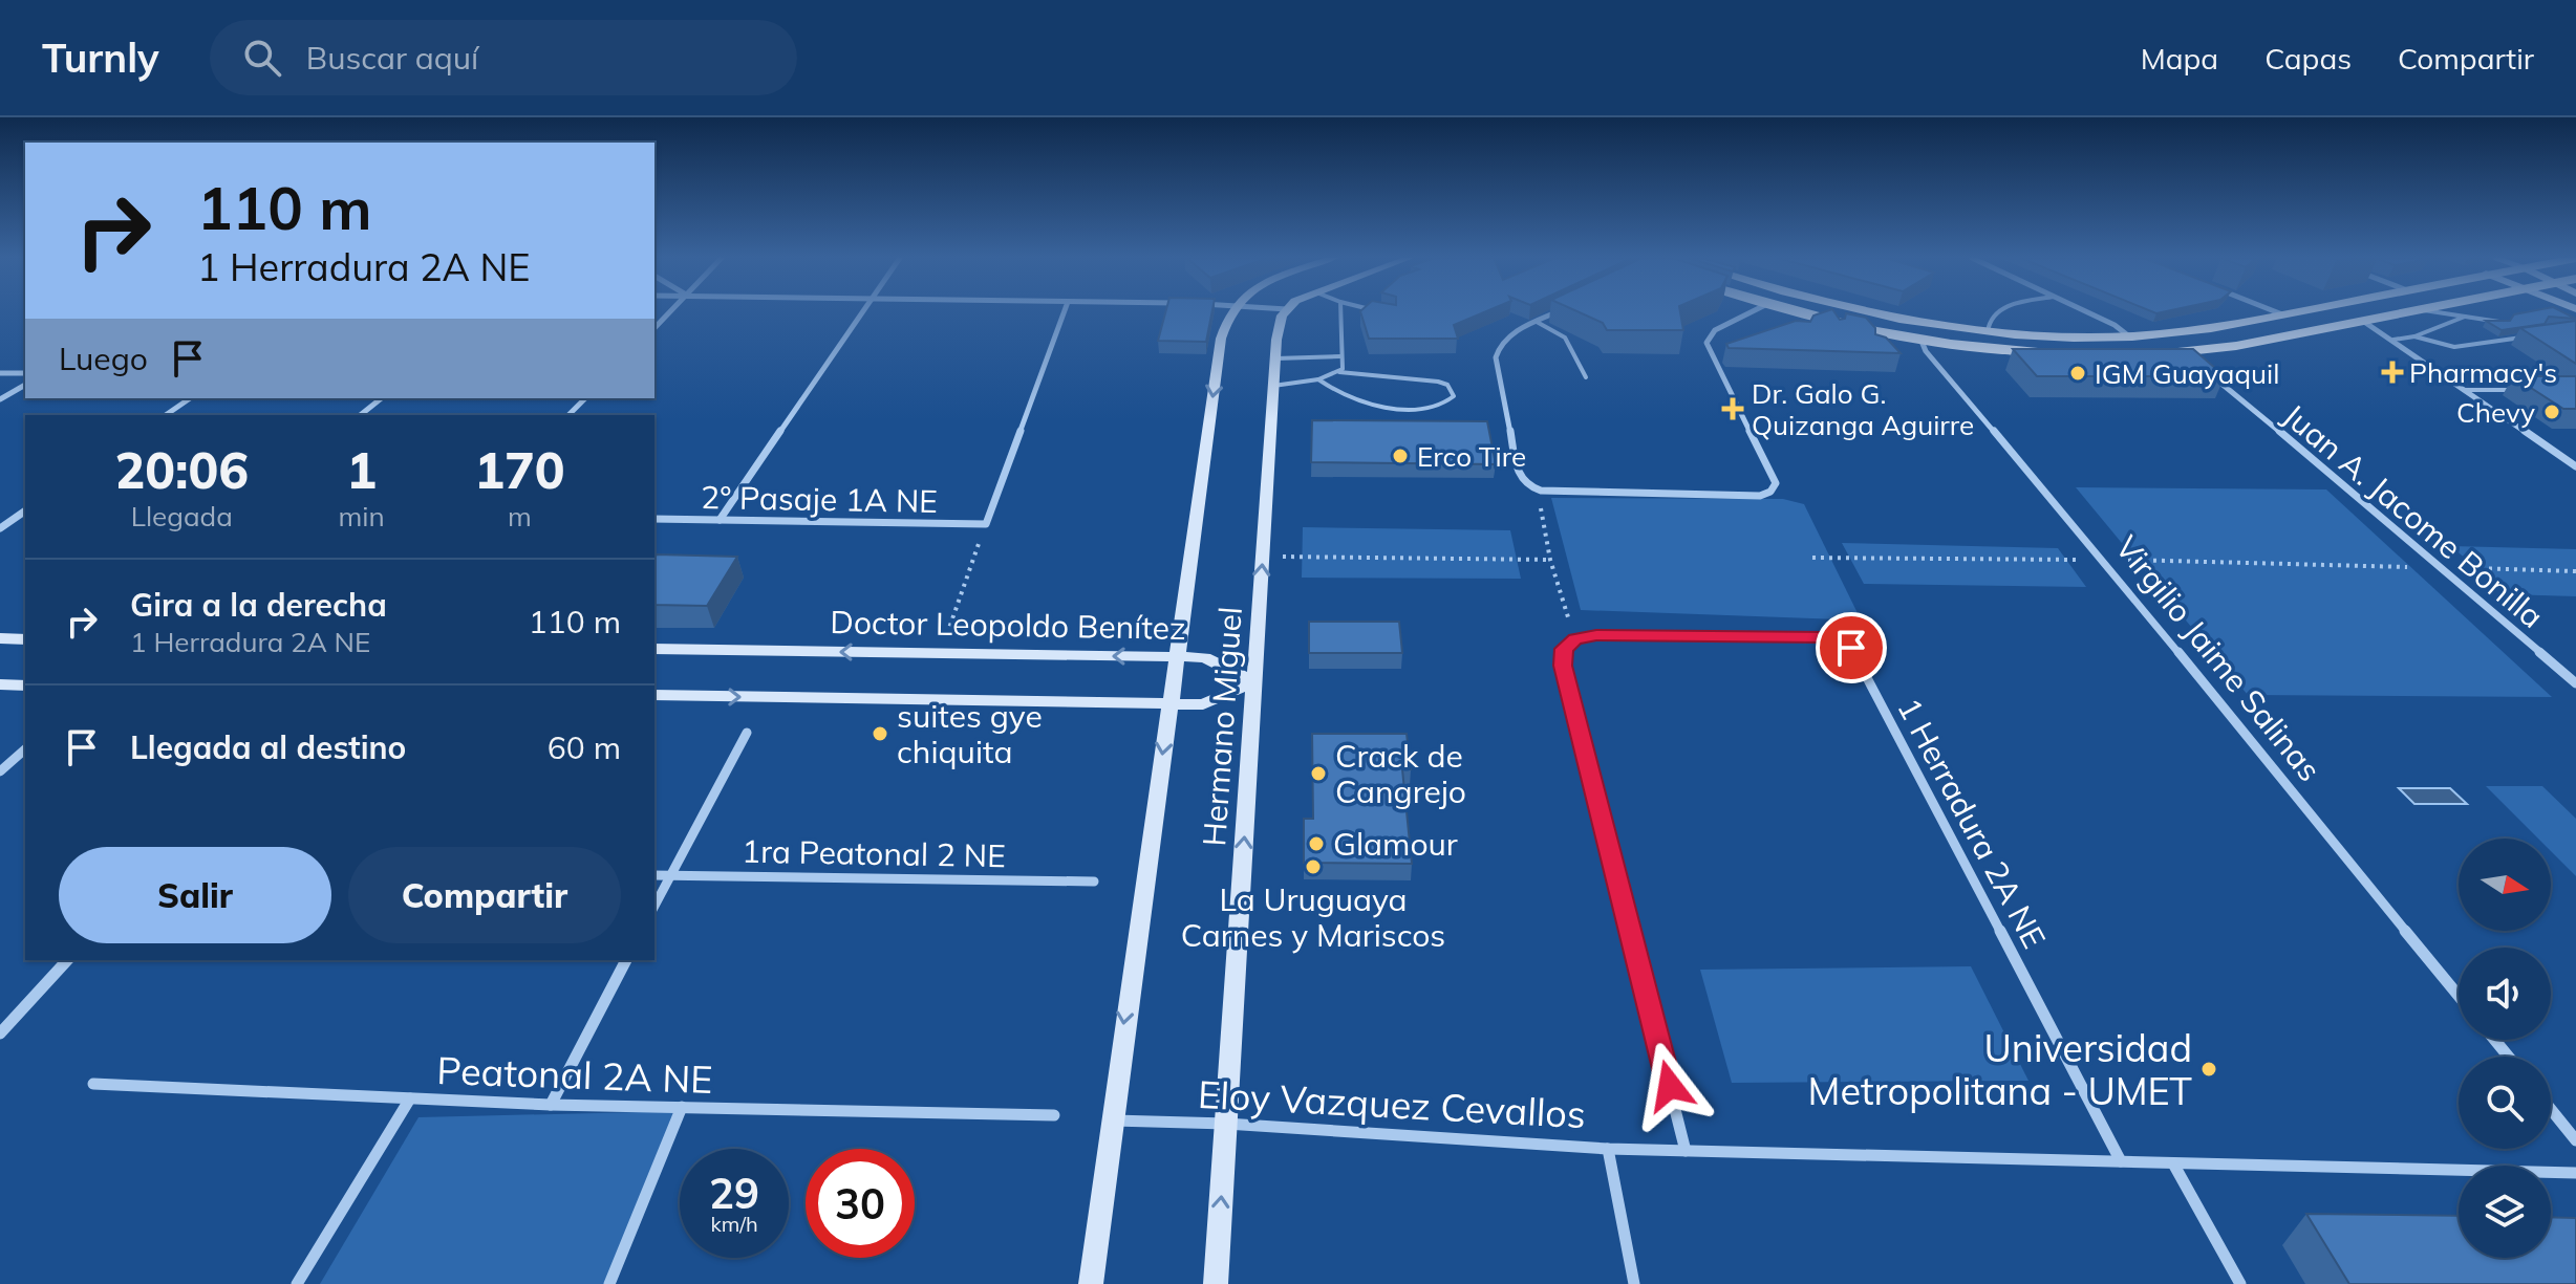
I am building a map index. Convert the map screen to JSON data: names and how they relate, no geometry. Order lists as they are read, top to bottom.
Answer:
{
  "streets": {
    "street": [
      "2° Pasaje 1A NE",
      "Juan A. Jacome Bonilla",
      "Doctor Leopoldo Benítez",
      "Virgilio Jaime Salinas",
      "Hermano Miguel",
      "1 Herradura 2A NE",
      "1ra Peatonal 2 NE",
      "Peatonal 2A NE",
      "Eloy Vazquez Cevallos"
    ]
  },
  "crossings": [
    ["Doctor Leopoldo Benítez", "Hermano Miguel"],
    ["Hermano Miguel", "Eloy Vazquez Cevallos"],
    ["1 Herradura 2A NE", "Eloy Vazquez Cevallos"]
  ],
  "places": {
    "health": ["Pharmacy's", "Dr. Galo G. Quizanga Aguirre"],
    "other": [
      "IGM Guayaquil",
      "Chevy",
      "Erco Tire",
      "suites gye chiquita",
      "Crack de Cangrejo",
      "Glamour",
      "La Uruguaya Carnes y Mariscos",
      "Universidad Metropolitana - UMET"
    ]
  },
  "north": "right",
  "page": {
    "header": "Turnly",
    "search": "Buscar aquí",
    "nav": ["Mapa", "Capas", "Compartir"],
    "turn": ["110 m", "1 Herradura 2A NE"],
    "then": "Luego",
    "eta": [
      "20:06",
      "Llegada",
      "1",
      "min",
      "170",
      "m"
    ],
    "list": [
      {
        "name": "Gira a la derecha",
        "note": "1 Herradura 2A NE",
        "value": "110 m"
      },
      {
        "name": "Llegada al destino",
        "value": "60 m"
      }
    ],
    "buttons": ["Salir", "Compartir"],
    "speed": "29 km/h",
    "limit": "30"
  }
}
